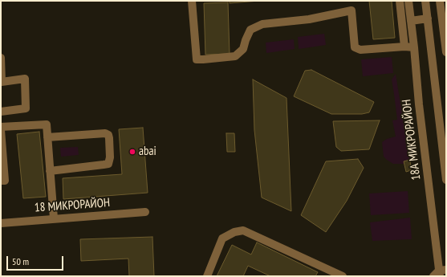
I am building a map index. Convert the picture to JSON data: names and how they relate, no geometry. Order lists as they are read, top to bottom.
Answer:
{
  "streets": {
    "street": ["18А МИКРОРАЙОН", "18 МИКРОРАЙОН"]
  },
  "places": ["abai"],
  "scale_bar": "50 m"
}
